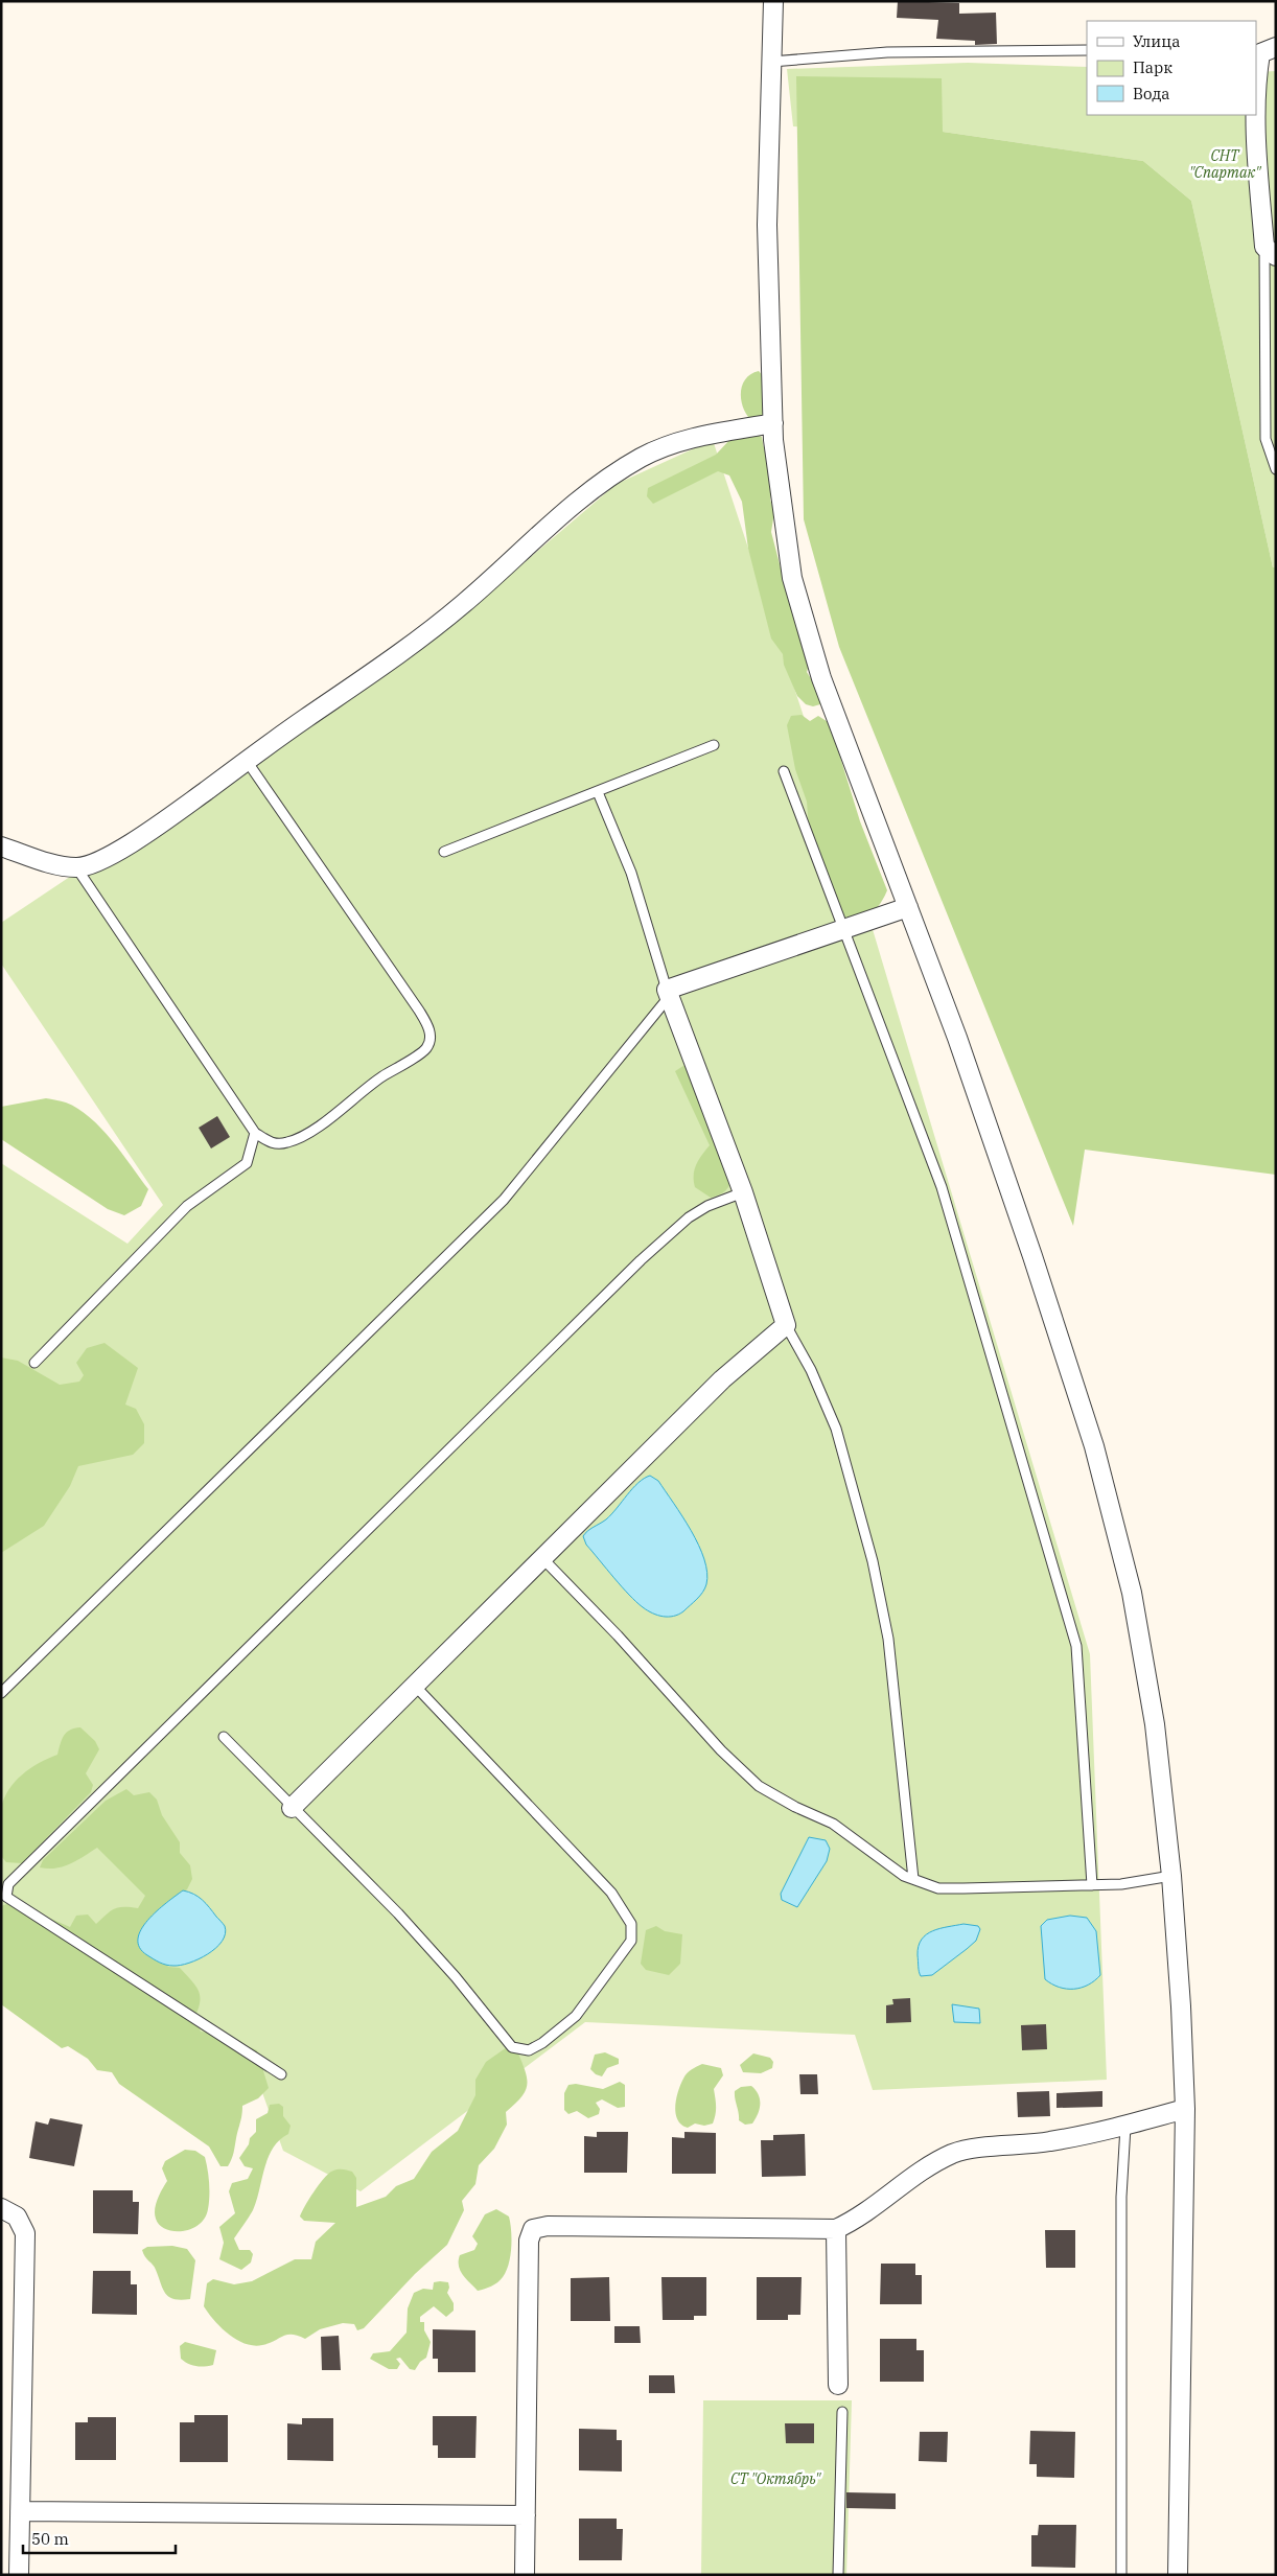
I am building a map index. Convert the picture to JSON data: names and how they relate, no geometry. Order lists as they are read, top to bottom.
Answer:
{
  "parks": ["СНТ \"Спартак\"", "СТ \"Октябрь\""],
  "legend": ["Улица", "Парк", "Вода"],
  "scale_bar": "50 m"
}
